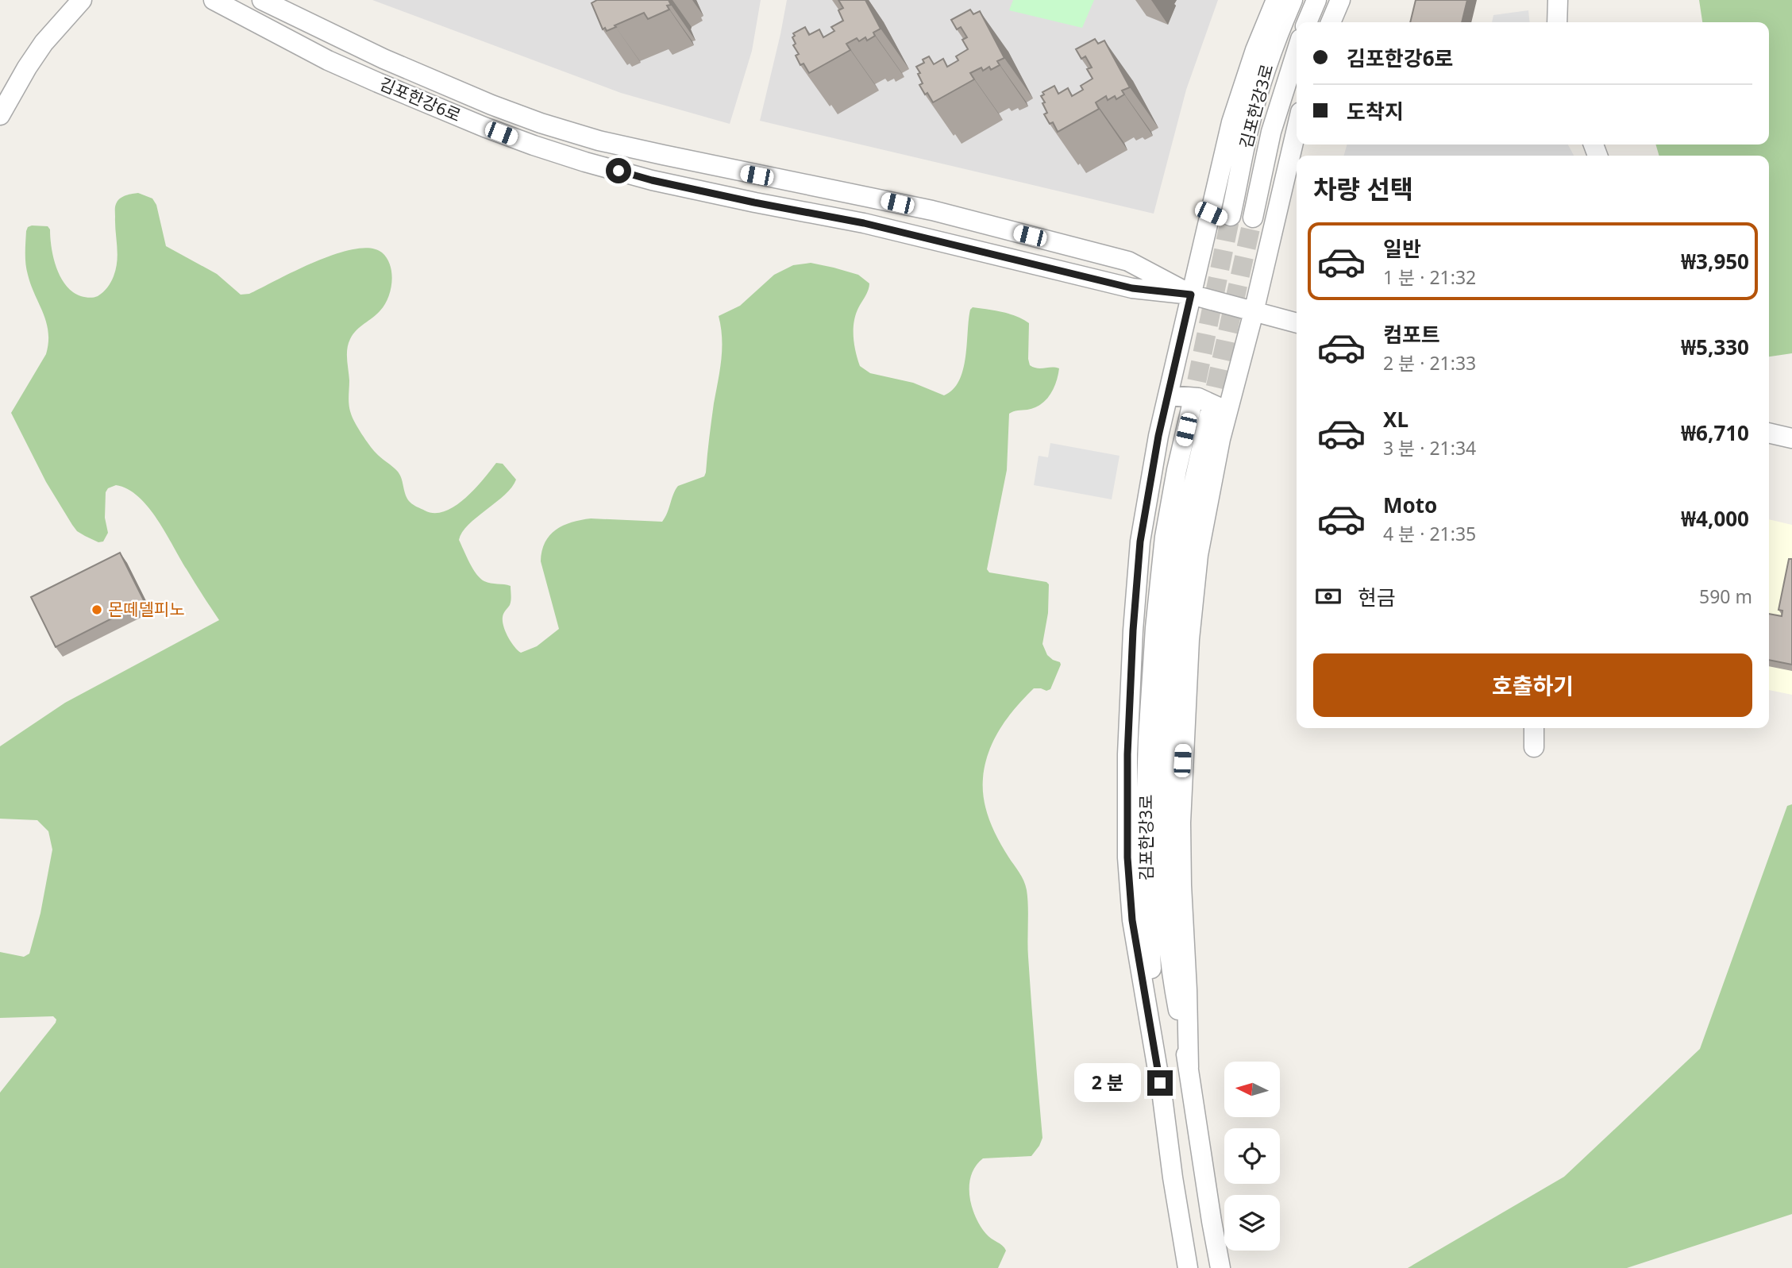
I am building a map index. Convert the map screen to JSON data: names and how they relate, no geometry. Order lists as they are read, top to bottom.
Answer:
{
  "streets": {
    "street": ["김포한강6로", "김포한강3로"]
  },
  "places": ["몬떼델피노"],
  "north": "left",
  "page": {
    "banner": ["김포한강6로", "도착지"],
    "heading": "차량 선택",
    "list": [
      {
        "name": "일반",
        "note": "1 분 · 21:32",
        "value": "₩3,950"
      },
      {
        "name": "컴포트",
        "note": "2 분 · 21:33",
        "value": "₩5,330"
      },
      {
        "name": "XL",
        "note": "3 분 · 21:34",
        "value": "₩6,710"
      },
      {
        "name": "Moto",
        "note": "4 분 · 21:35",
        "value": "₩4,000"
      }
    ],
    "pay": ["현금", "590 m"],
    "buttons": "호출하기",
    "bubble": "2 분"
  }
}
